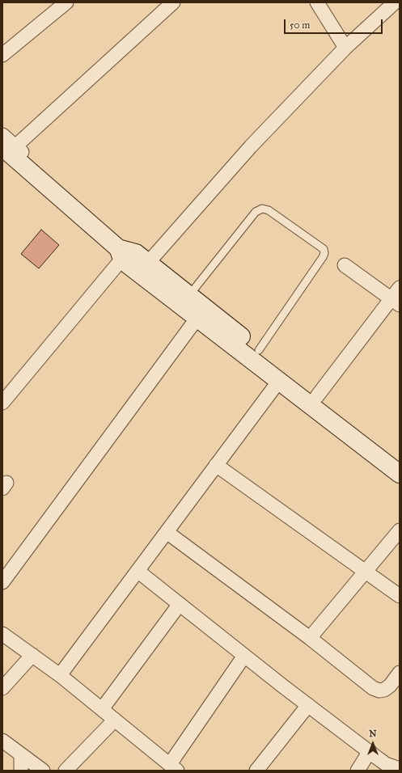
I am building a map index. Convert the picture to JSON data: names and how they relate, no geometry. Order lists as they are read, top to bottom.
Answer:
{
  "scale_bar": "50 m",
  "north": "top"
}
